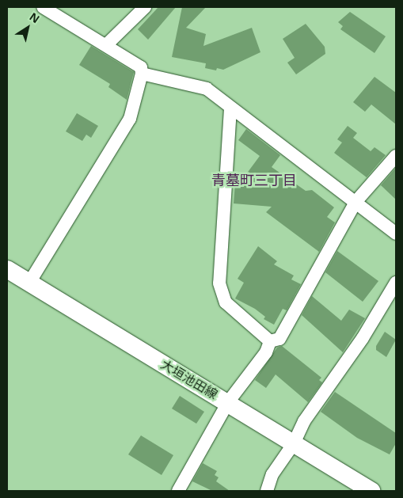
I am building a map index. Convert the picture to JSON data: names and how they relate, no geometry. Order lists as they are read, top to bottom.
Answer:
{
  "streets": {
    "main road": ["大垣池田線"]
  },
  "districts": ["青墓町三丁目"],
  "north": "top right"
}
